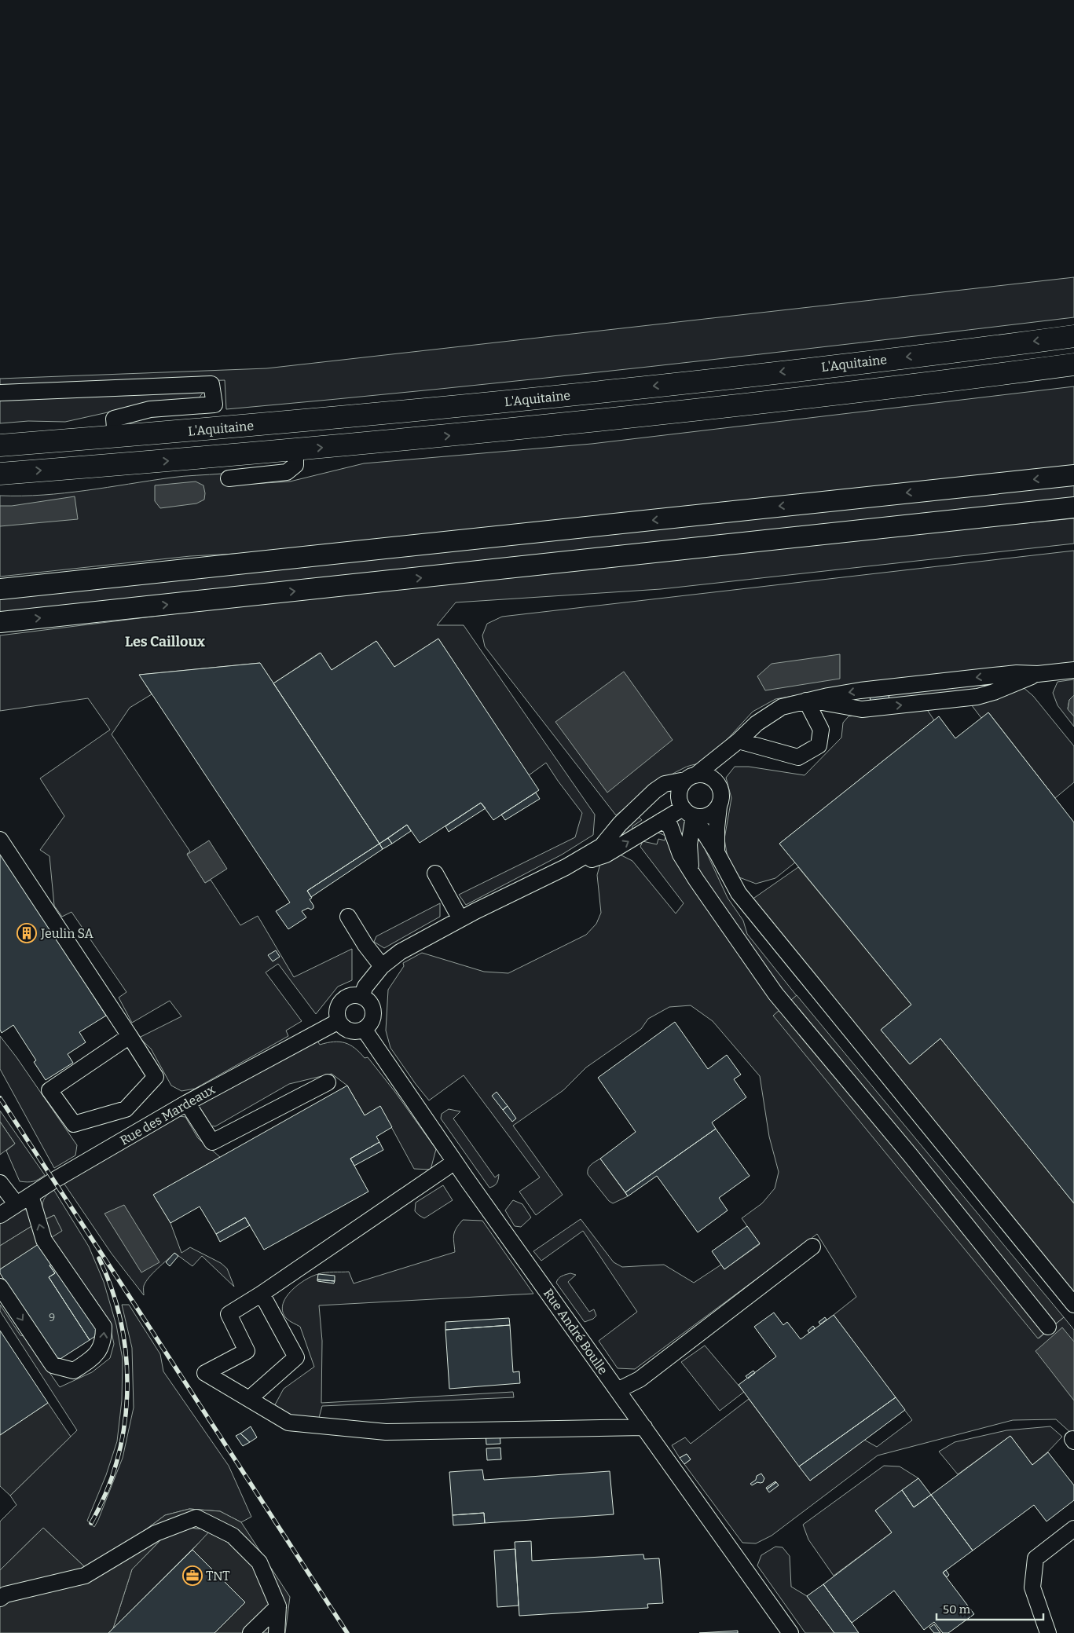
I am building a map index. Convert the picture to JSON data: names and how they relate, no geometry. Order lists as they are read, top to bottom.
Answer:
{
  "streets": {
    "highway": ["L'Aquitaine"],
    "street": ["Rue des Mardeaux", "Rue André Boulle"]
  },
  "crossings": [
    ["Rue des Mardeaux", "Rue André Boulle"]
  ],
  "districts": ["Les Cailloux"],
  "places": {
    "building": ["Jeulin SA"],
    "office": ["TNT"]
  },
  "house_numbers": ["9"],
  "scale_bar": "50 m"
}
